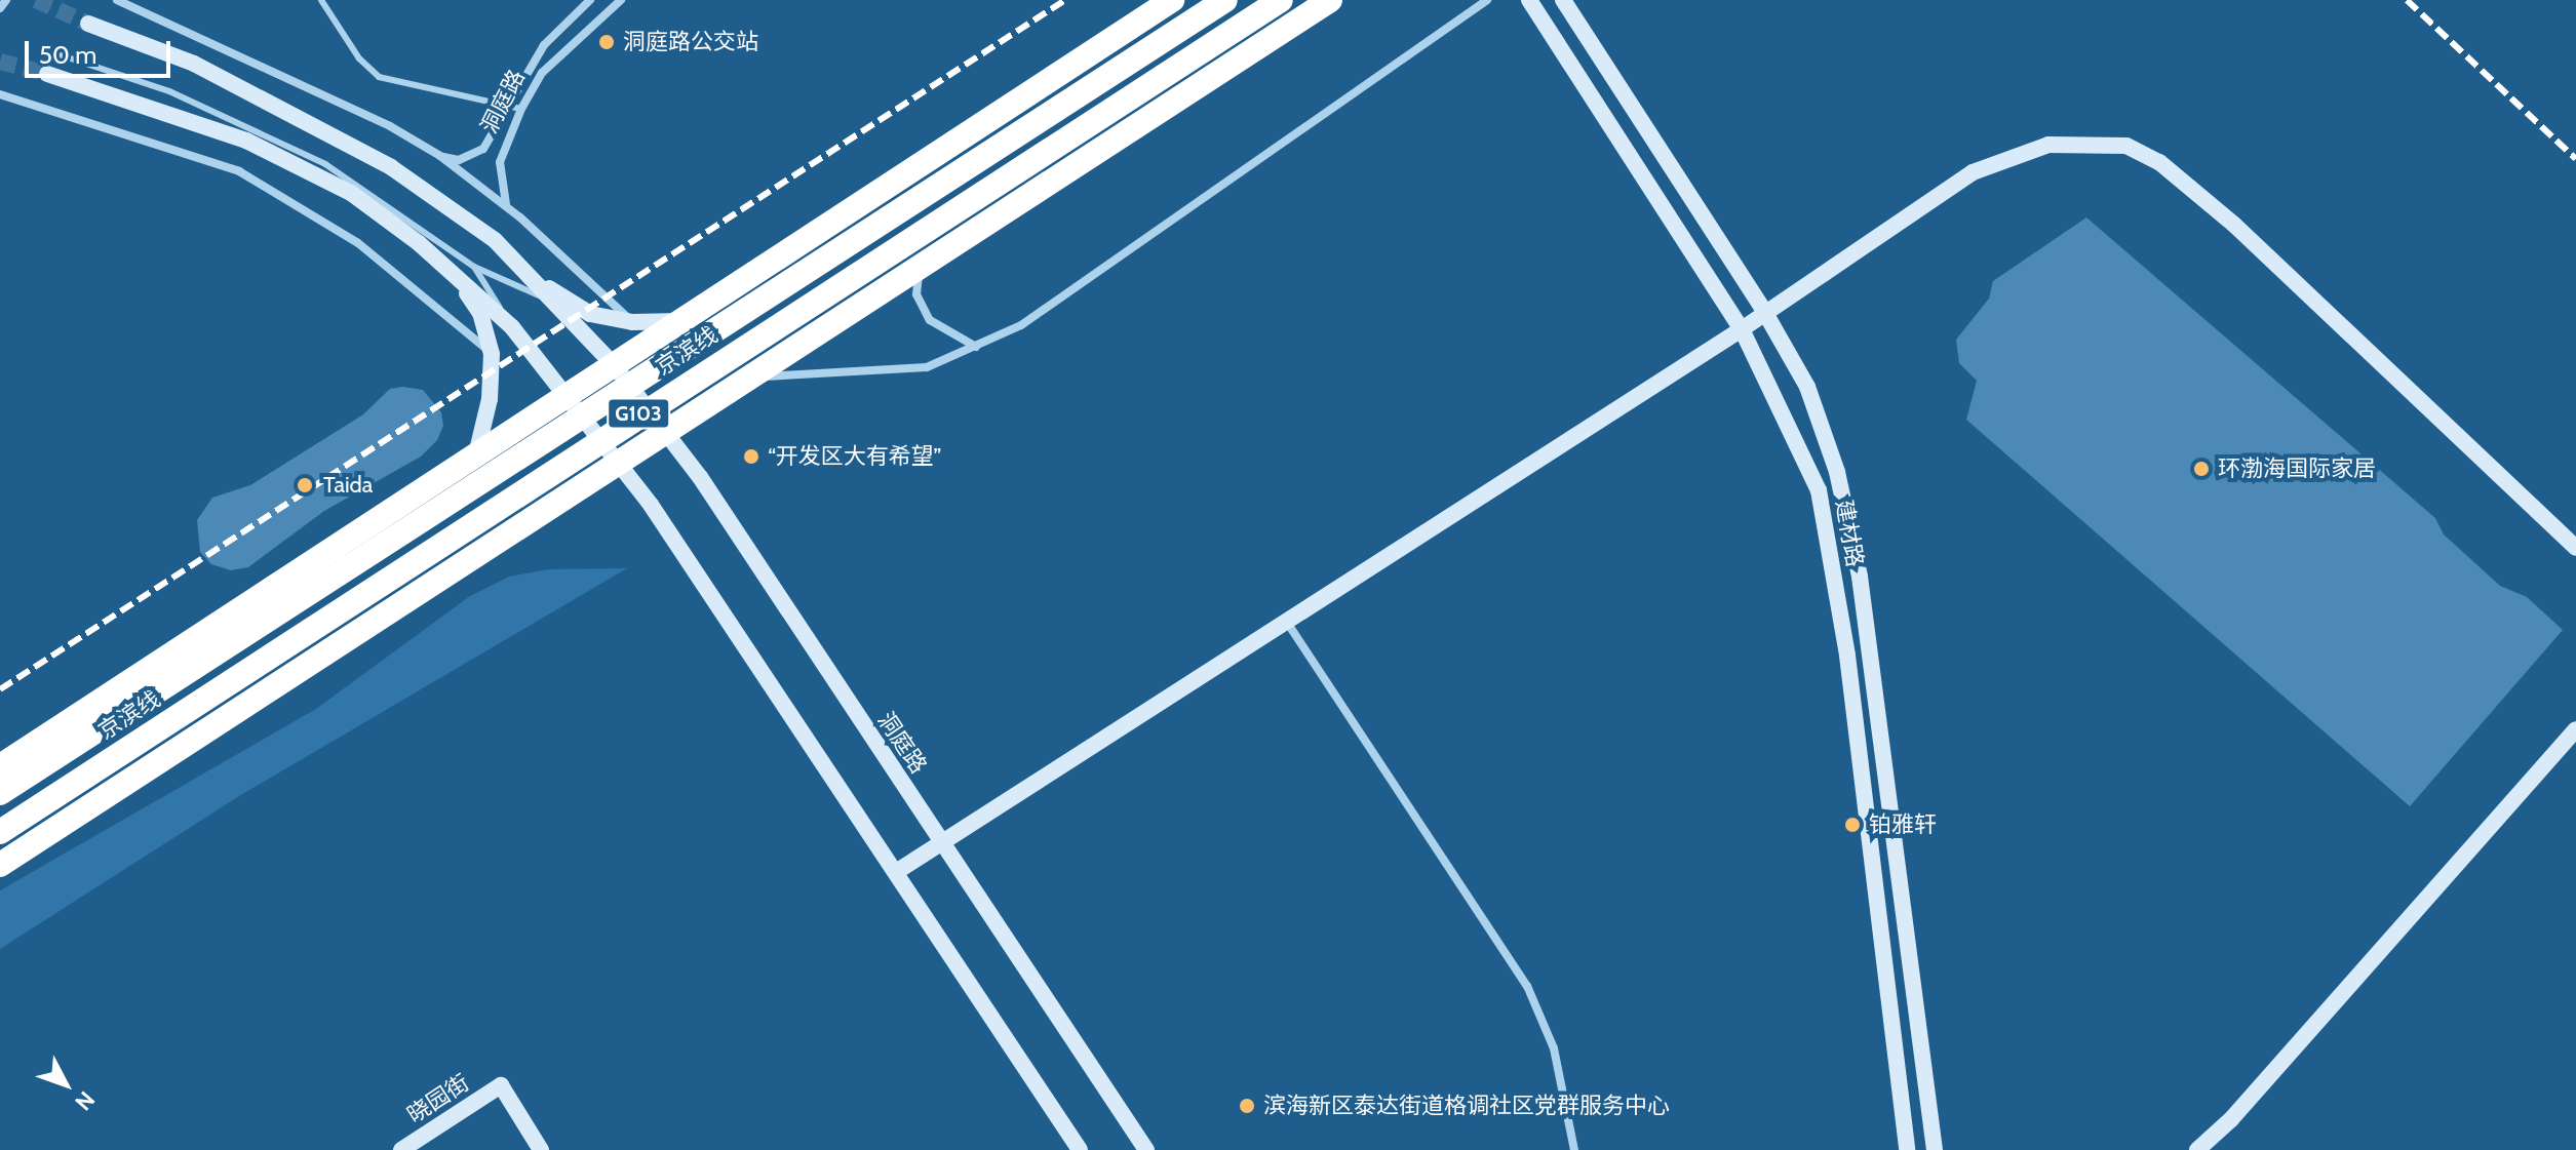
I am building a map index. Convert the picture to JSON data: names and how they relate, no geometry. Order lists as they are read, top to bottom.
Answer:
{
  "streets": {
    "highway": ["京滨线", "G103"],
    "street": ["洞庭路", "建材路", "晓园街"]
  },
  "places": [
    "洞庭路公交站",
    "“开发区大有希望”",
    "环渤海国际家居",
    "Taida",
    "铂雅轩",
    "滨海新区泰达街道格调社区党群服务中心"
  ],
  "scale_bar": "50 m",
  "north": "bottom right"
}
